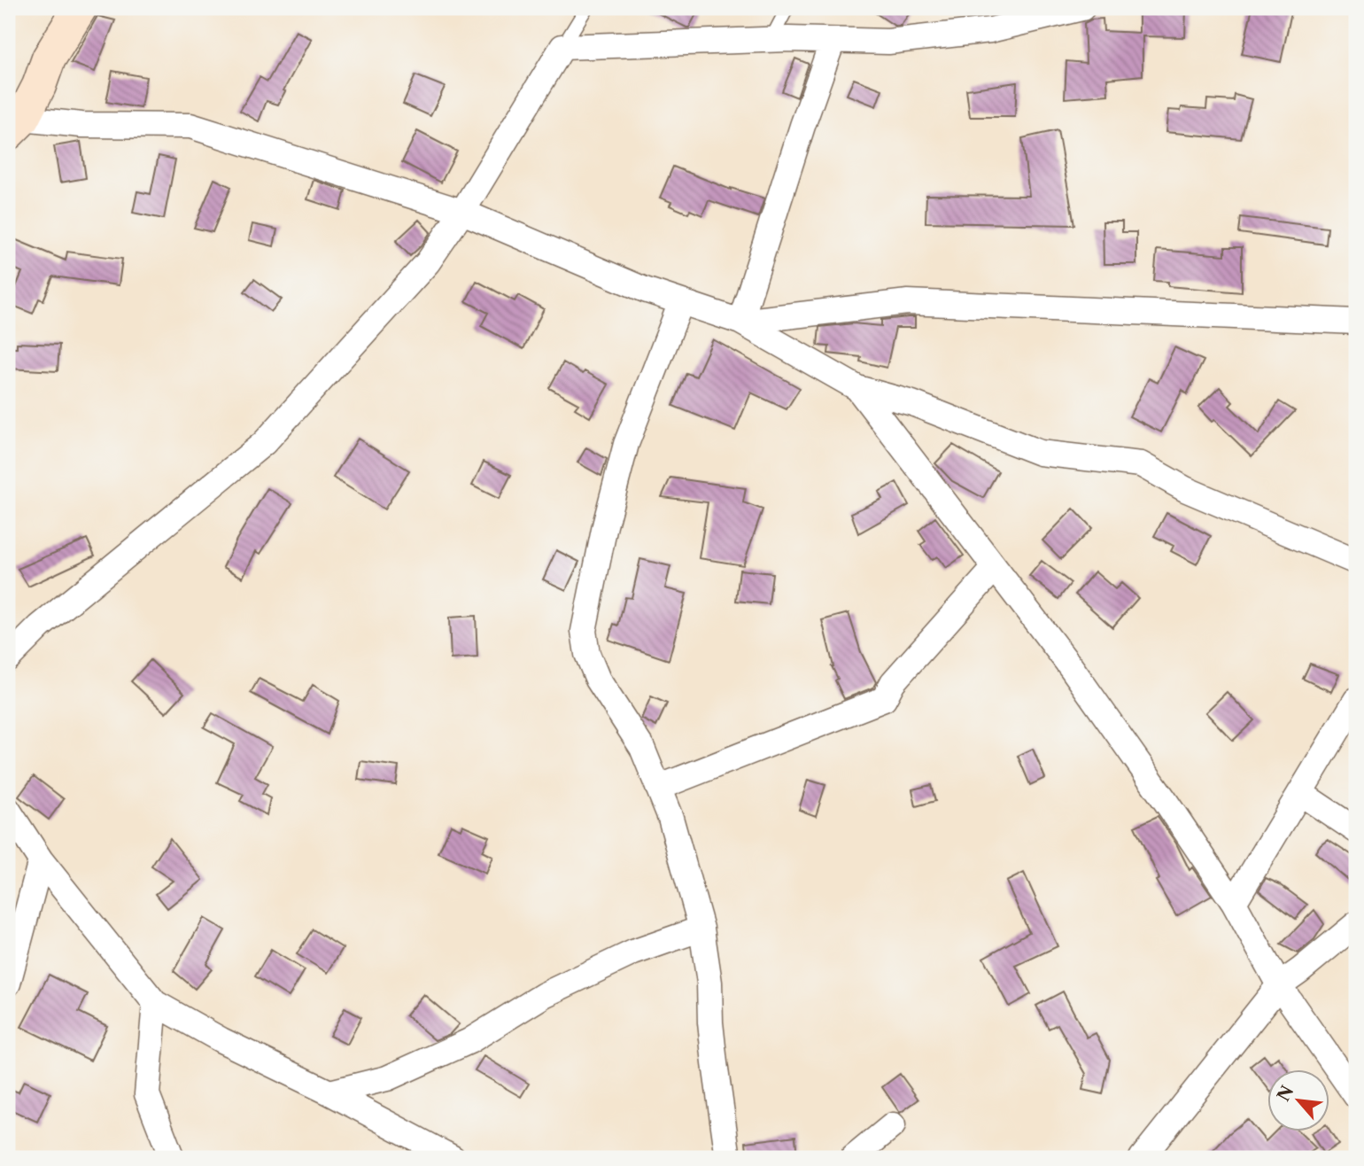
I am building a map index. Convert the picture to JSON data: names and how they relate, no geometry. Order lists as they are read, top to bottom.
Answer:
{
  "north": "top left"
}
